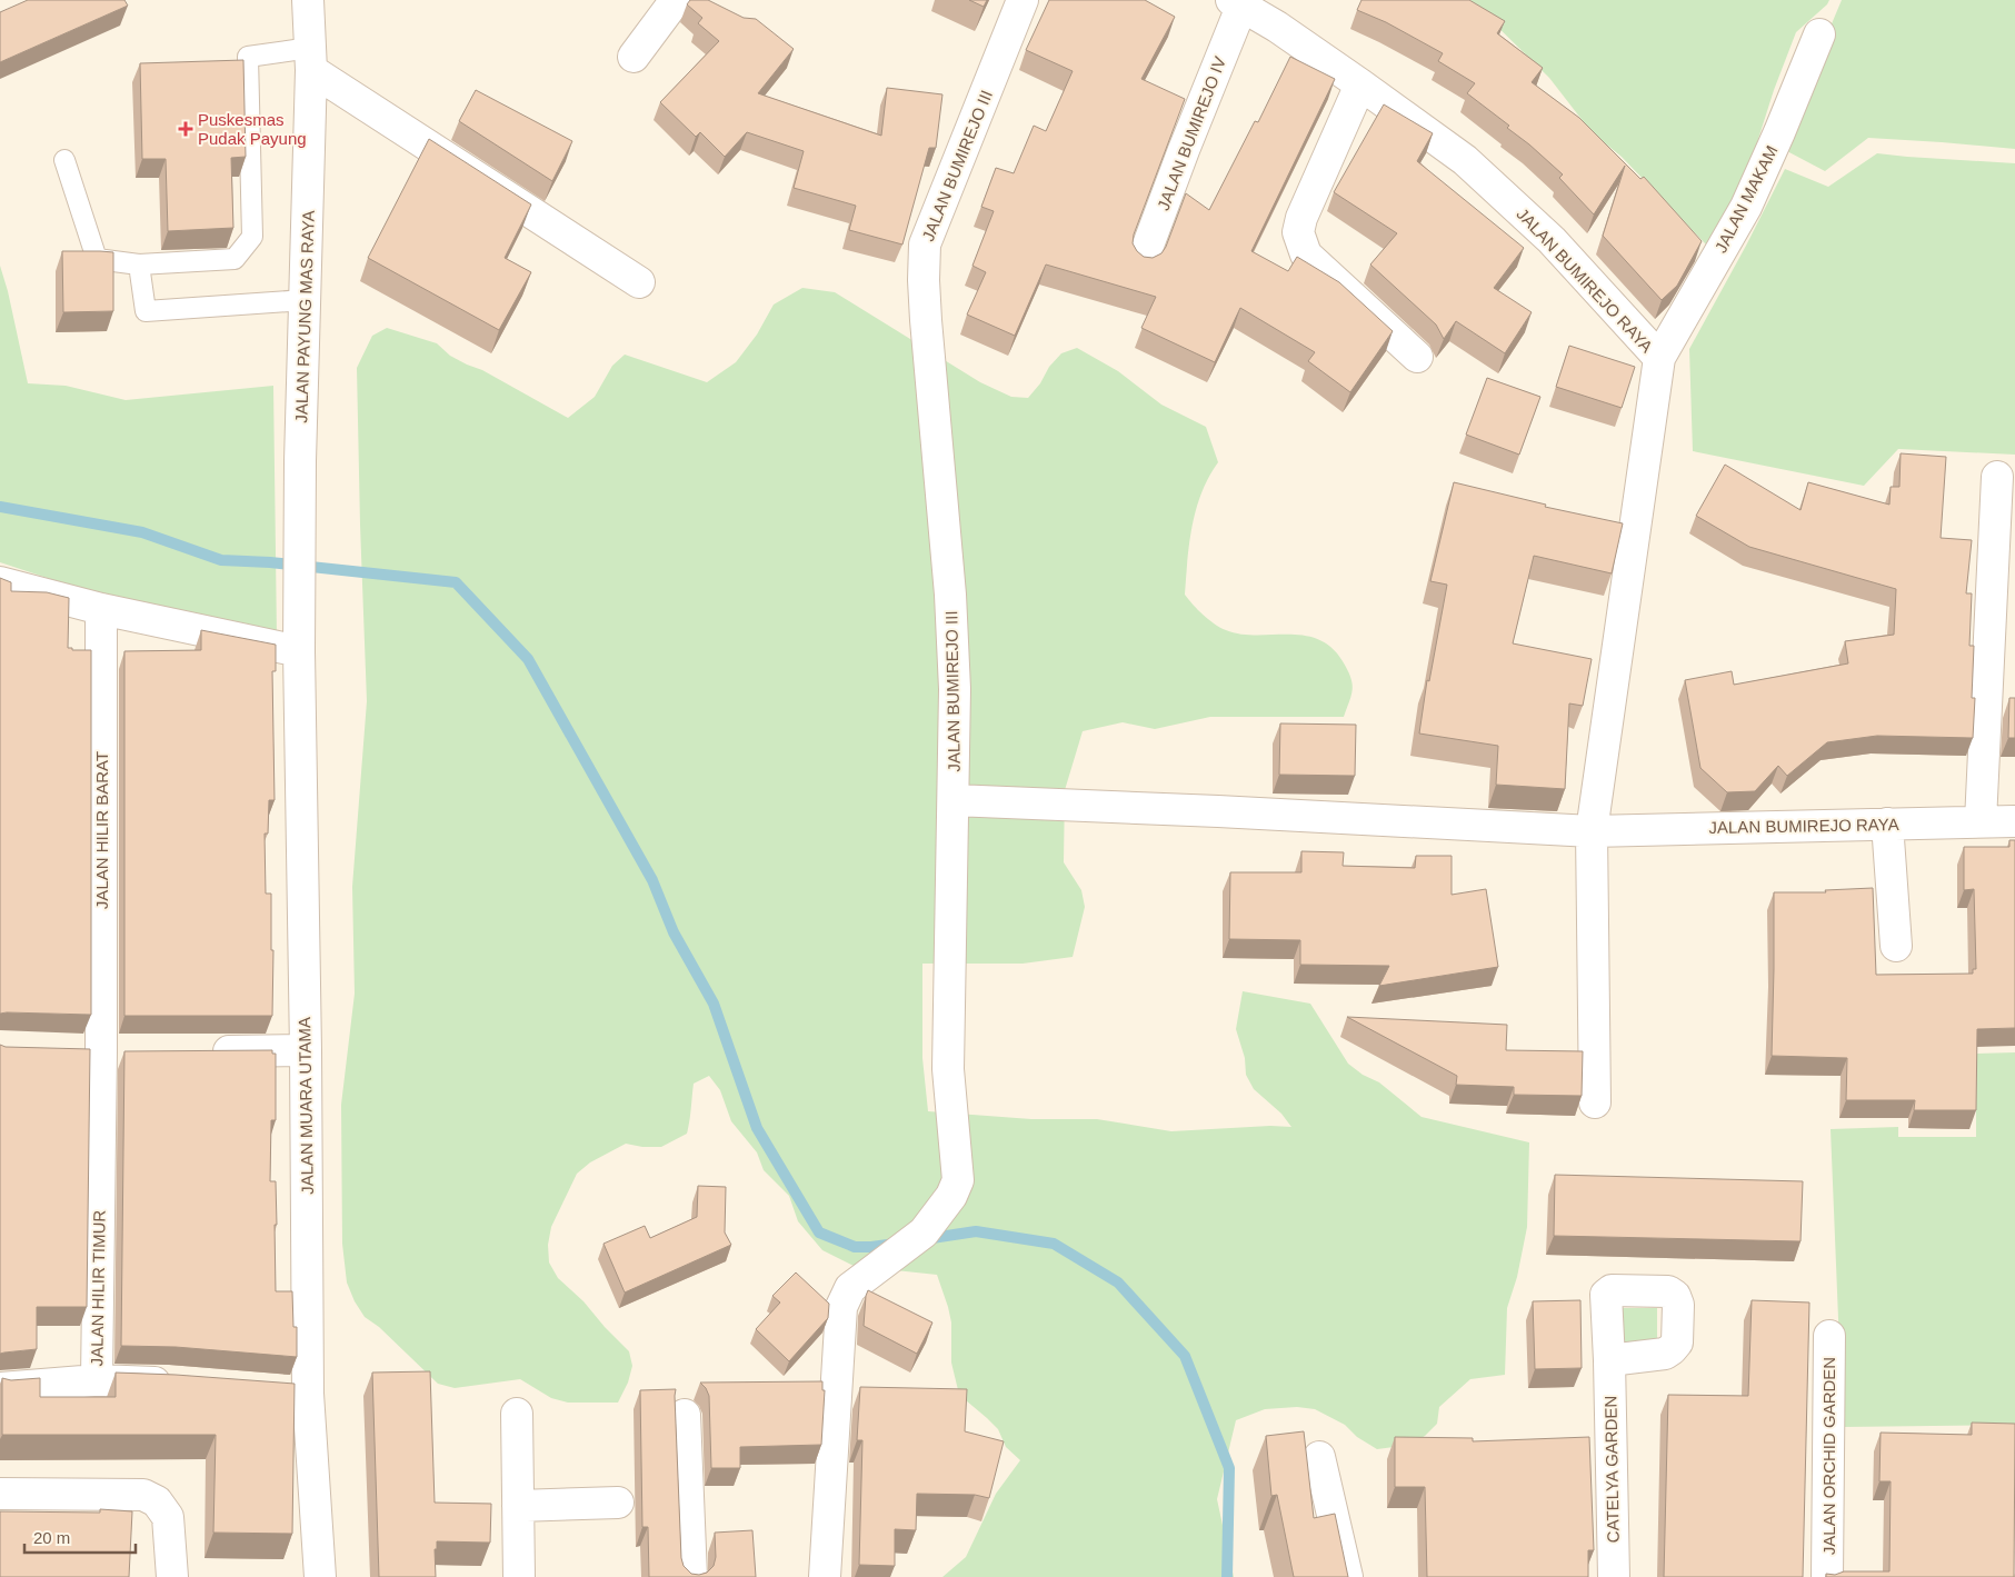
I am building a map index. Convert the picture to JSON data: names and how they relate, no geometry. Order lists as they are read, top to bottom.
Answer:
{
  "streets": {
    "street": [
      "JALAN BUMIREJO IV",
      "JALAN BUMIREJO III",
      "JALAN MAKAM",
      "JALAN BUMIREJO RAYA",
      "JALAN PAYUNG MAS RAYA",
      "JALAN HILIR BARAT",
      "JALAN MUARA UTAMA",
      "JALAN HILIR TIMUR",
      "JALAN ORCHID GARDEN",
      "CATELYA GARDEN"
    ]
  },
  "crossings": [
    ["JALAN BUMIREJO IV", "JALAN BUMIREJO RAYA"],
    ["JALAN MAKAM", "JALAN BUMIREJO RAYA"],
    ["JALAN PAYUNG MAS RAYA", "JALAN MUARA UTAMA"],
    ["JALAN HILIR BARAT", "JALAN HILIR TIMUR"]
  ],
  "places": {
    "health": ["Puskesmas Pudak Payung"]
  },
  "scale_bar": "20 m"
}
